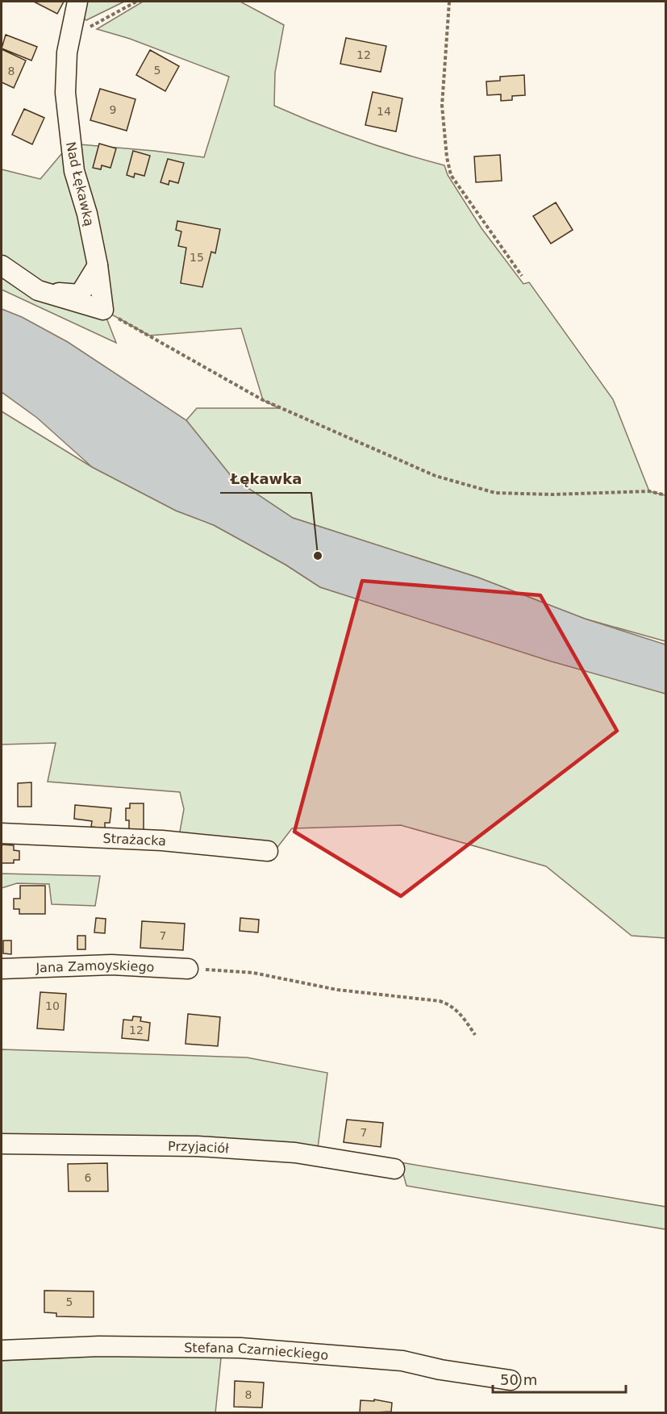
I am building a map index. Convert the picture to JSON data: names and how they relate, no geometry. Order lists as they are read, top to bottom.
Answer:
{
  "streets": {
    "street": [
      "Nad Łękawką",
      "Strażacka",
      "Jana Zamoyskiego",
      "Przyjaciół",
      "Stefana Czarnieckiego"
    ]
  },
  "places": ["Łękawka"],
  "house_numbers": [
    "12",
    "5",
    "8",
    "9",
    "14",
    "15",
    "7",
    "10",
    "12",
    "7",
    "6",
    "5",
    "8"
  ],
  "scale_bar": "50 m"
}
